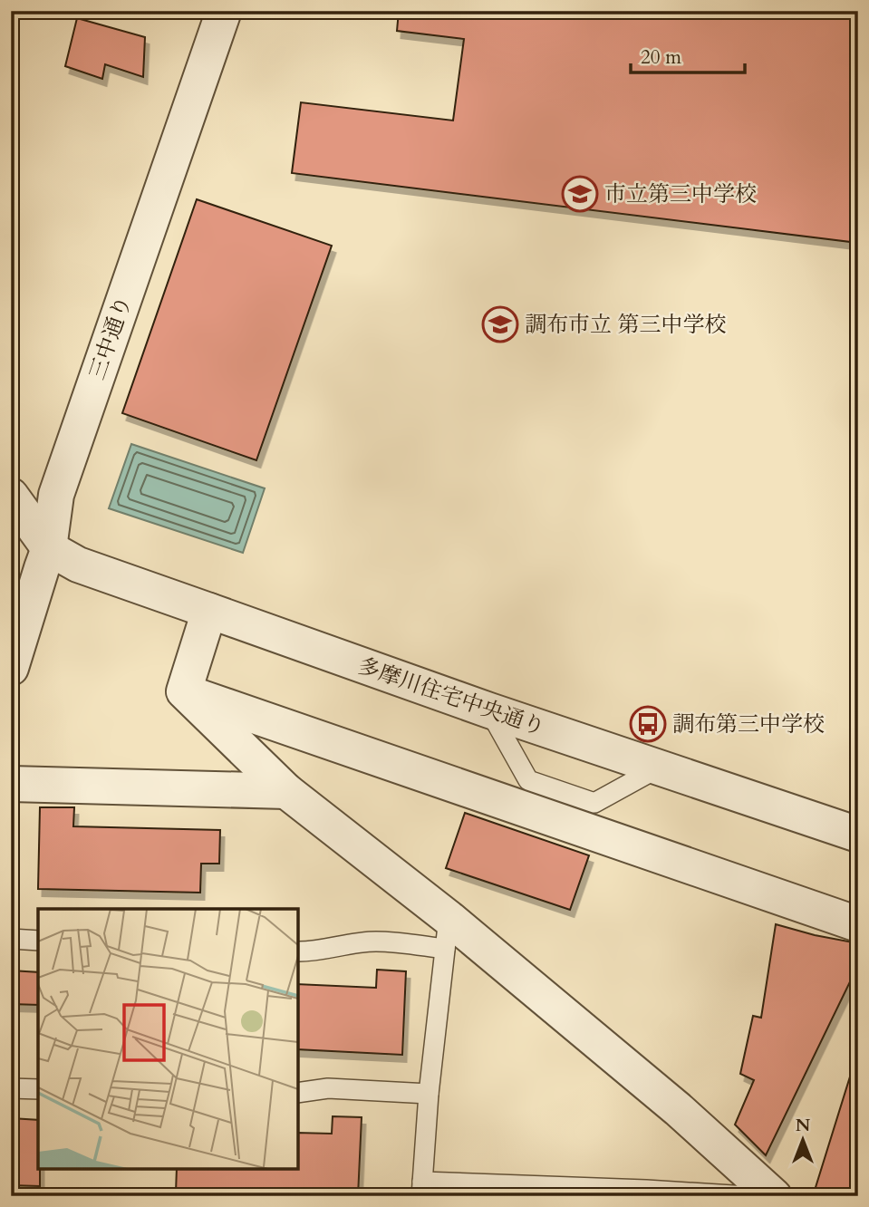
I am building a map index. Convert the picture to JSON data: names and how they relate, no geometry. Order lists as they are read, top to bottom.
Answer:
{
  "streets": {
    "street": ["三中通り", "多摩川住宅中央通り"]
  },
  "crossings": [
    ["三中通り", "多摩川住宅中央通り"]
  ],
  "places": {
    "school or university": ["市立第三中学校", "調布市立 第三中学校"],
    "bus stop": ["調布第三中学校"]
  },
  "scale_bar": "20 m",
  "north": "top"
}
